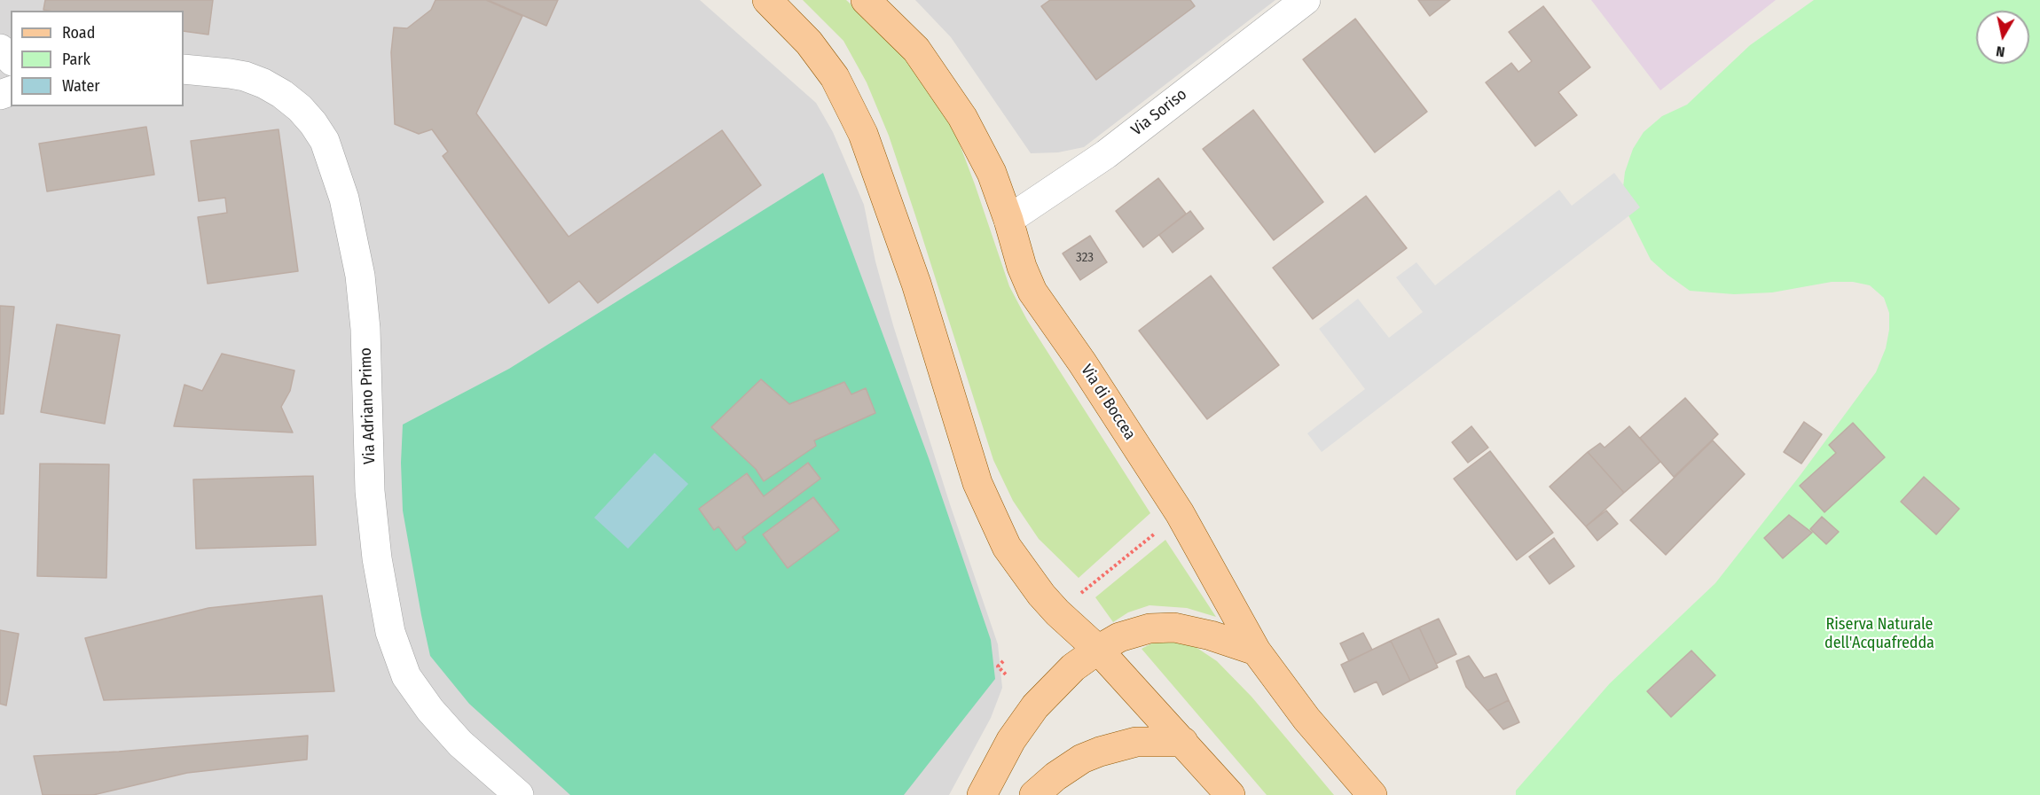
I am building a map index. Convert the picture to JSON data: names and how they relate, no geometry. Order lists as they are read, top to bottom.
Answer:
{
  "streets": {
    "main road": ["Via di Boccea"],
    "street": ["Via Soriso", "Via Adriano Primo"]
  },
  "crossings": [
    ["Via Soriso", "Via di Boccea"]
  ],
  "parks": ["Riserva Naturale dell'Acquafredda"],
  "house_numbers": ["323"],
  "legend": ["Road", "Park", "Water"],
  "north": "bottom"
}
